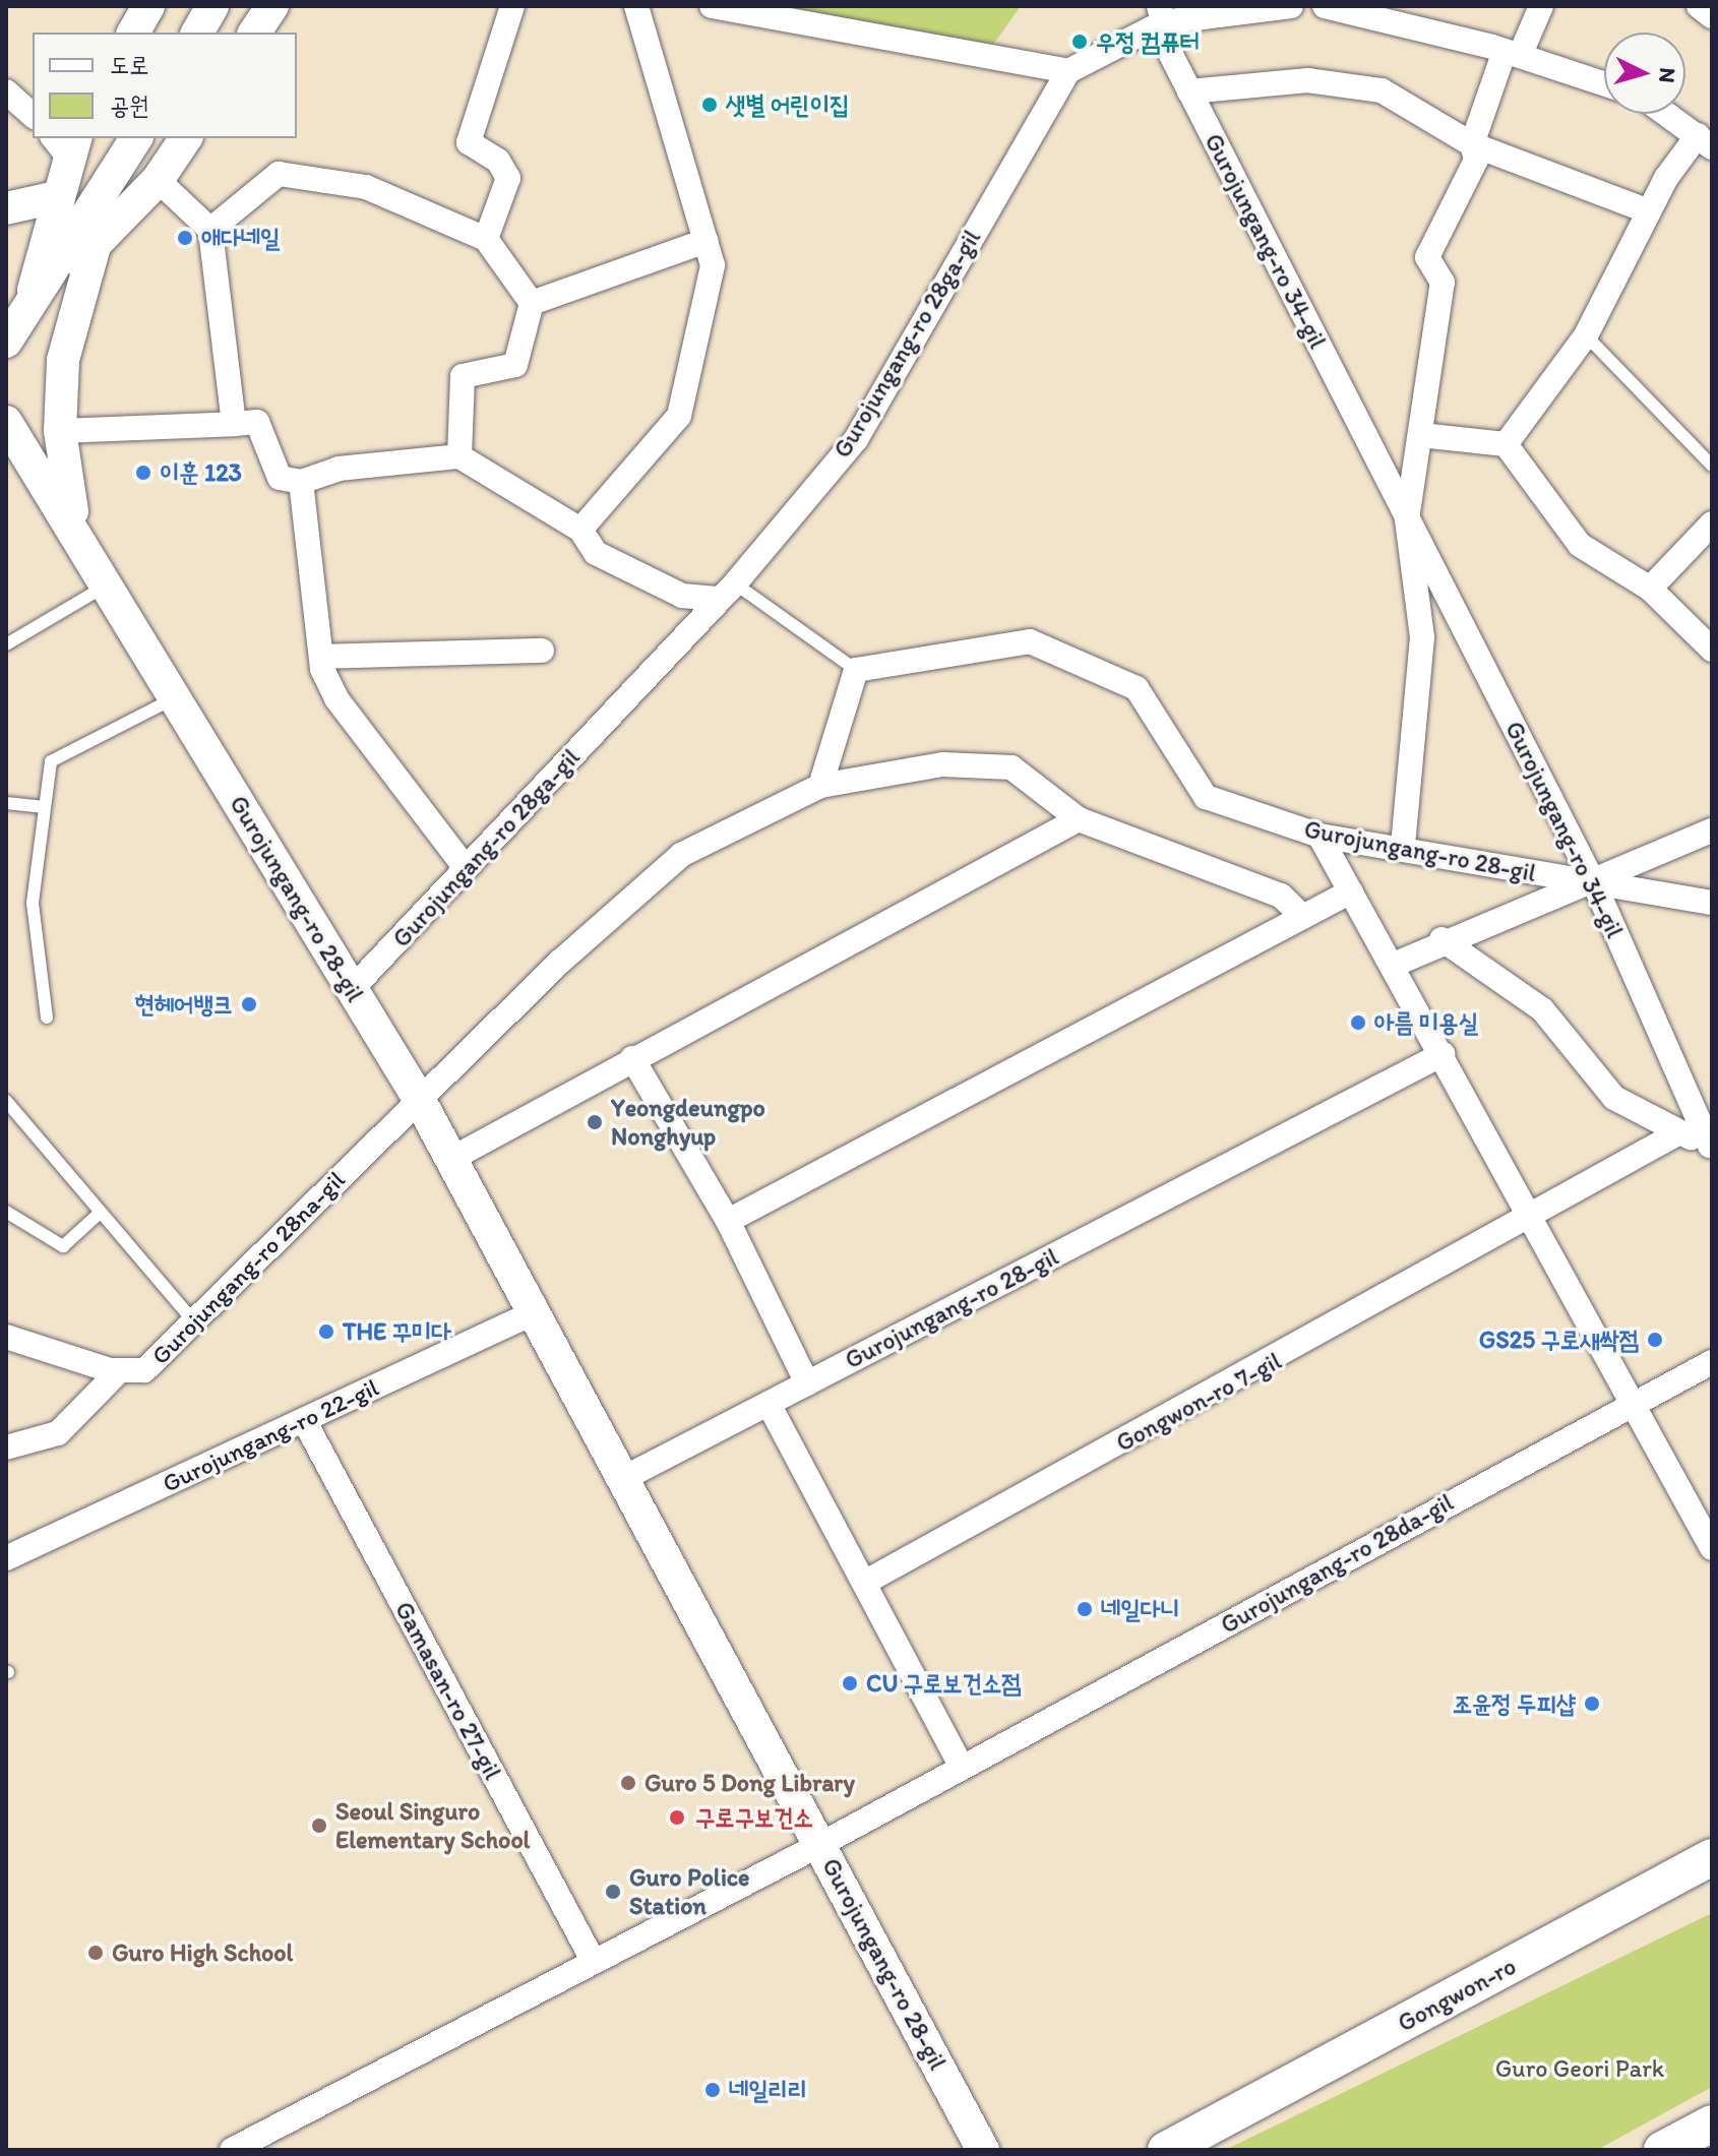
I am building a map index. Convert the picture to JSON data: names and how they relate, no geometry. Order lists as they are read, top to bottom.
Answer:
{
  "streets": {
    "main road": ["Gongwon-ro"],
    "street": [
      "Gurojungang-ro 34-gil",
      "Gurojungang-ro 28ga-gil",
      "Gurojungang-ro 28-gil",
      "Gurojungang-ro 28na-gil",
      "Gongwon-ro 7-gil",
      "Gurojungang-ro 22-gil",
      "Gurojungang-ro 28da-gil",
      "Gamasan-ro 27-gil"
    ]
  },
  "crossings": [
    ["Gurojungang-ro 34-gil", "Gurojungang-ro 28-gil"],
    ["Gurojungang-ro 28ga-gil", "Gurojungang-ro 28-gil"],
    ["Gurojungang-ro 28-gil", "Gurojungang-ro 28na-gil"],
    ["Gurojungang-ro 28-gil", "Gurojungang-ro 22-gil"],
    ["Gurojungang-ro 28-gil", "Gurojungang-ro 28da-gil"],
    ["Gurojungang-ro 22-gil", "Gamasan-ro 27-gil"]
  ],
  "parks": ["Guro Geori Park"],
  "places": [
    "우정 컴퓨터",
    "샛별 어린이집",
    "애다네일",
    "이훈 123",
    "현헤어뱅크",
    "아름 미용실",
    "Yeongdeungpo Nonghyup",
    "THE 꾸미다",
    "GS25 구로새싹점",
    "네일다니",
    "CU 구로보건소점",
    "조윤정 두피샵",
    "Guro 5 Dong Library",
    "구로구보건소",
    "Seoul Singuro Elementary School",
    "Guro Police Station",
    "Guro High School",
    "네일리리"
  ],
  "legend": ["도로", "공원"],
  "north": "right"
}
